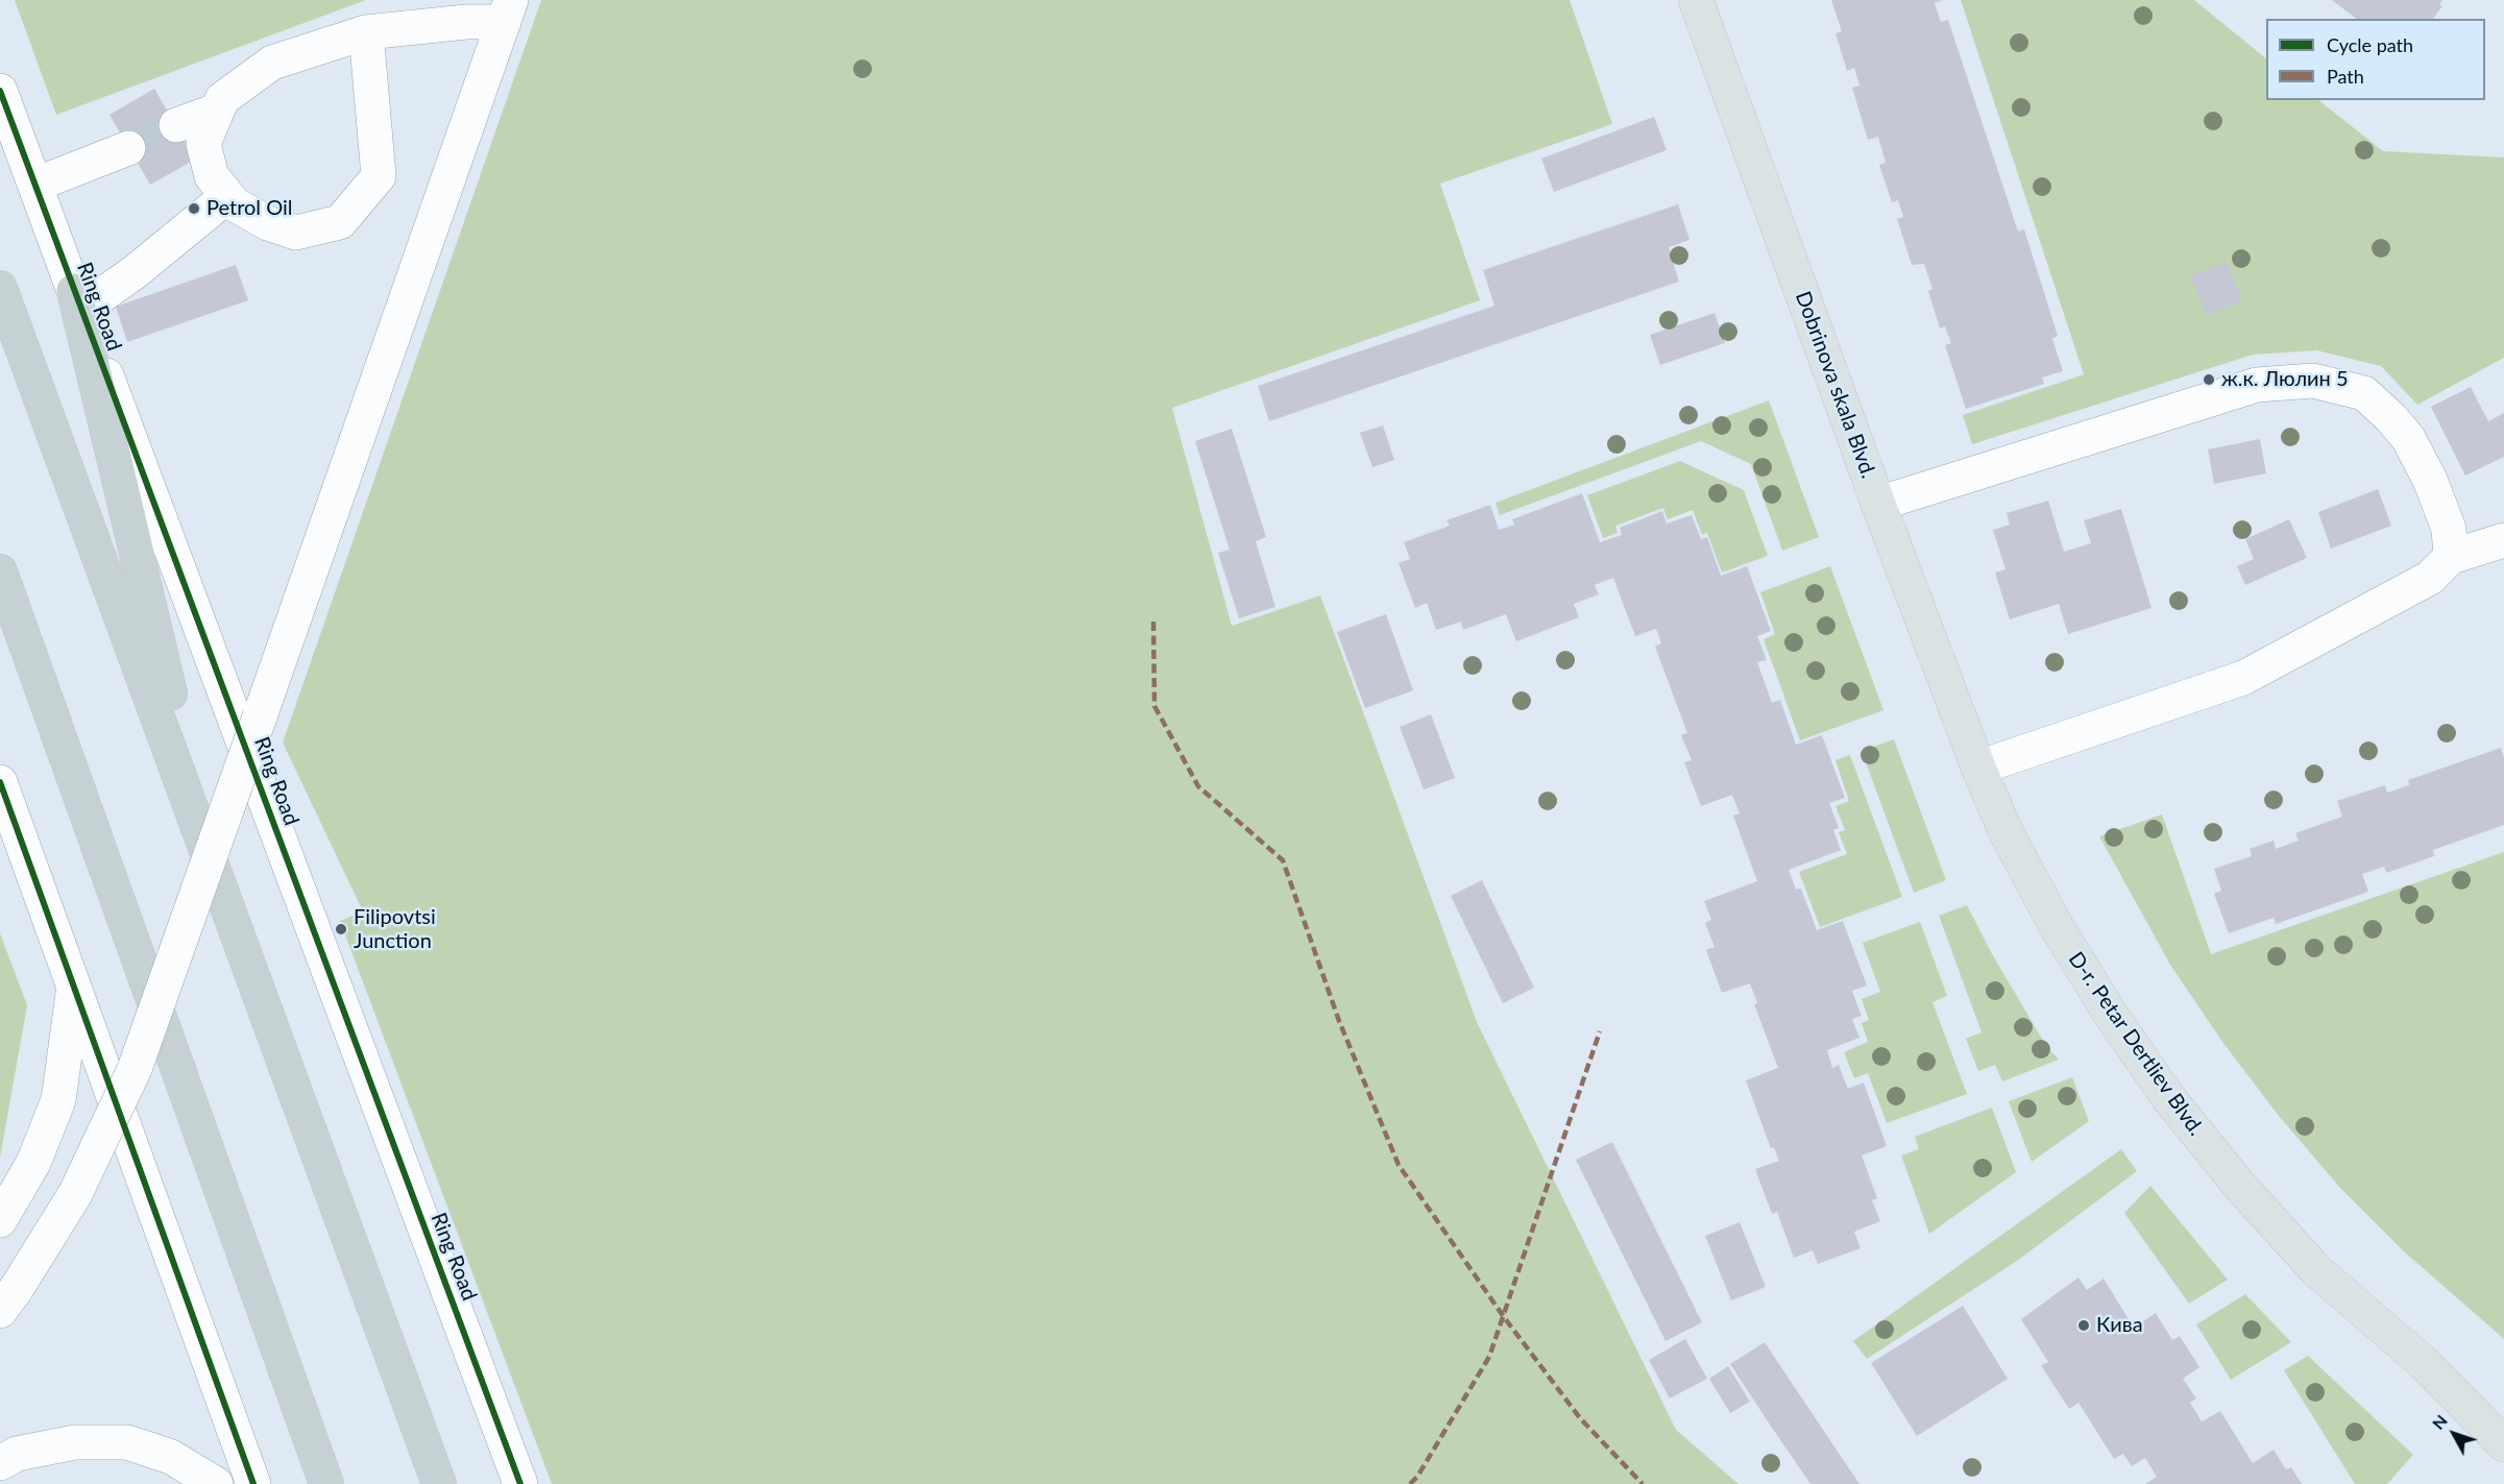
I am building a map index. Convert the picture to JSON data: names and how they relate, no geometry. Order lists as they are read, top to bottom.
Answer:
{
  "streets": {
    "main road": ["Dobrinova skala Blvd.", "D-r. Petar Dertliev Blvd."],
    "street": ["Ring Road"]
  },
  "crossings": [
    ["Dobrinova skala Blvd.", "D-r. Petar Dertliev Blvd."]
  ],
  "places": [
    "Petrol Oil",
    "ж.к. Люлин 5",
    "Filipovtsi Junction",
    "Кива"
  ],
  "legend": ["Cycle path", "Path"],
  "north": "top left"
}
